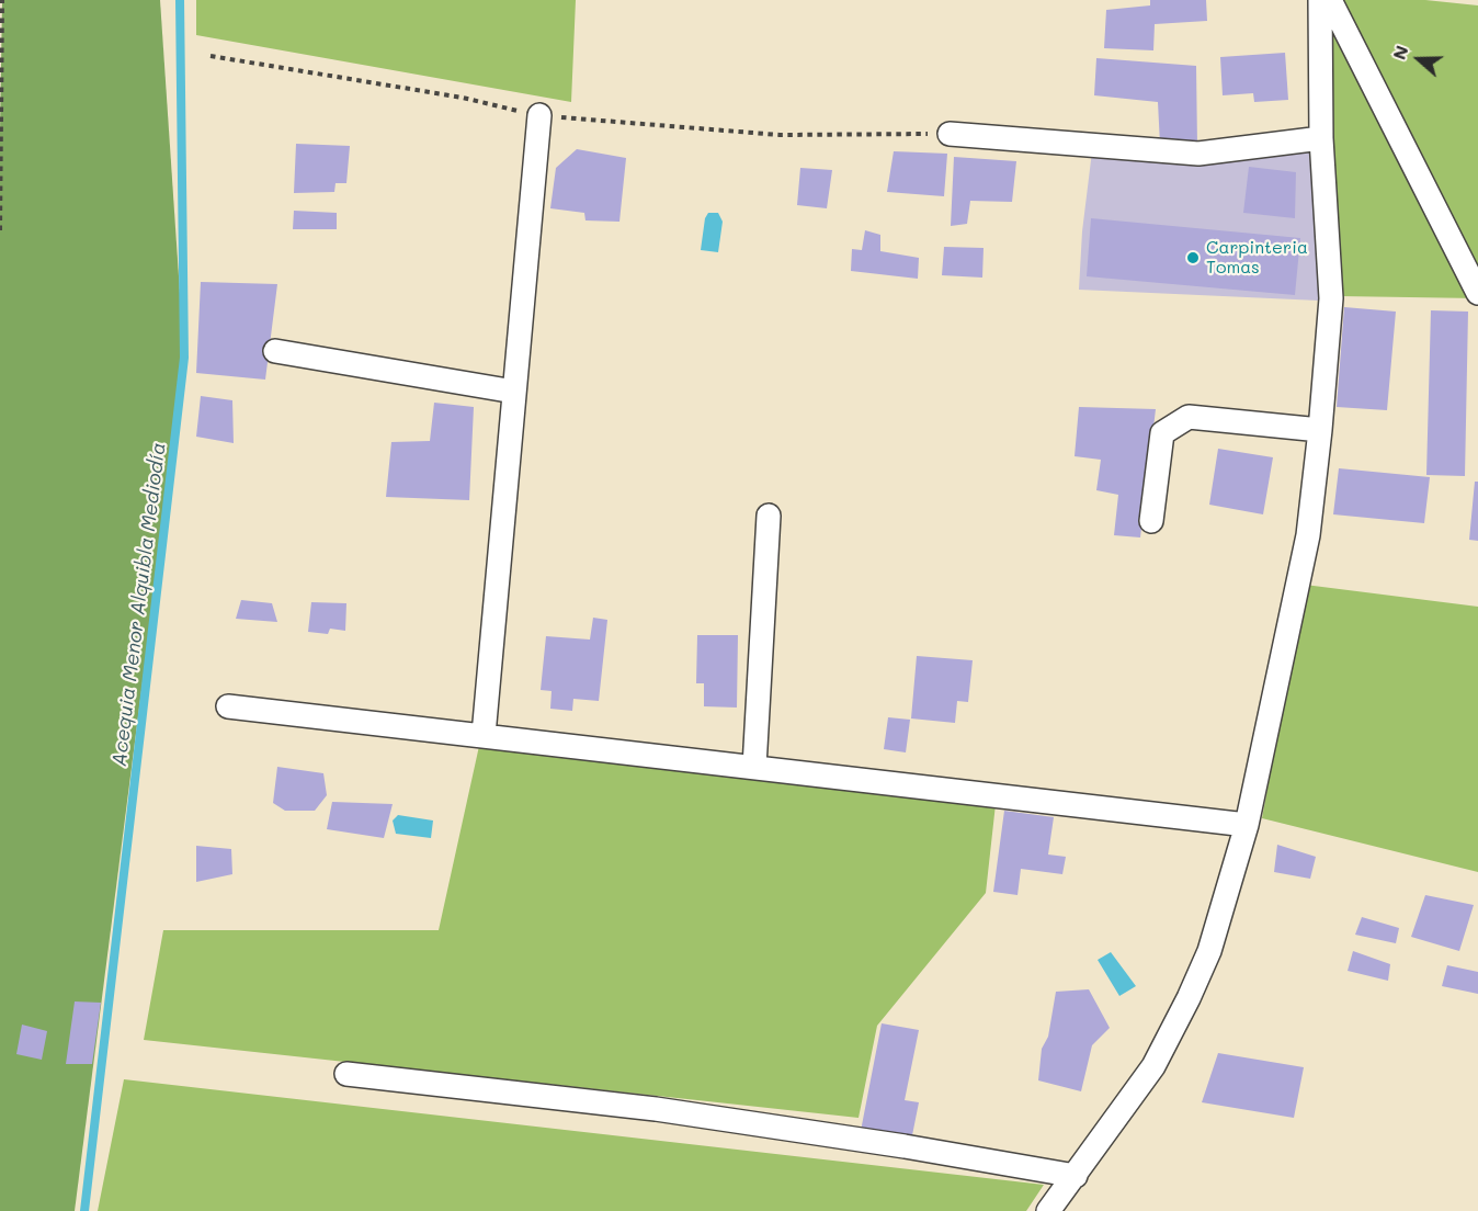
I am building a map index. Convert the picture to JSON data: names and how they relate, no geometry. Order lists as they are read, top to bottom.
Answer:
{
  "water": ["Acequia Menor Alquibla Mediodía"],
  "places": ["Carpinteria Tomas"],
  "north": "left"
}
